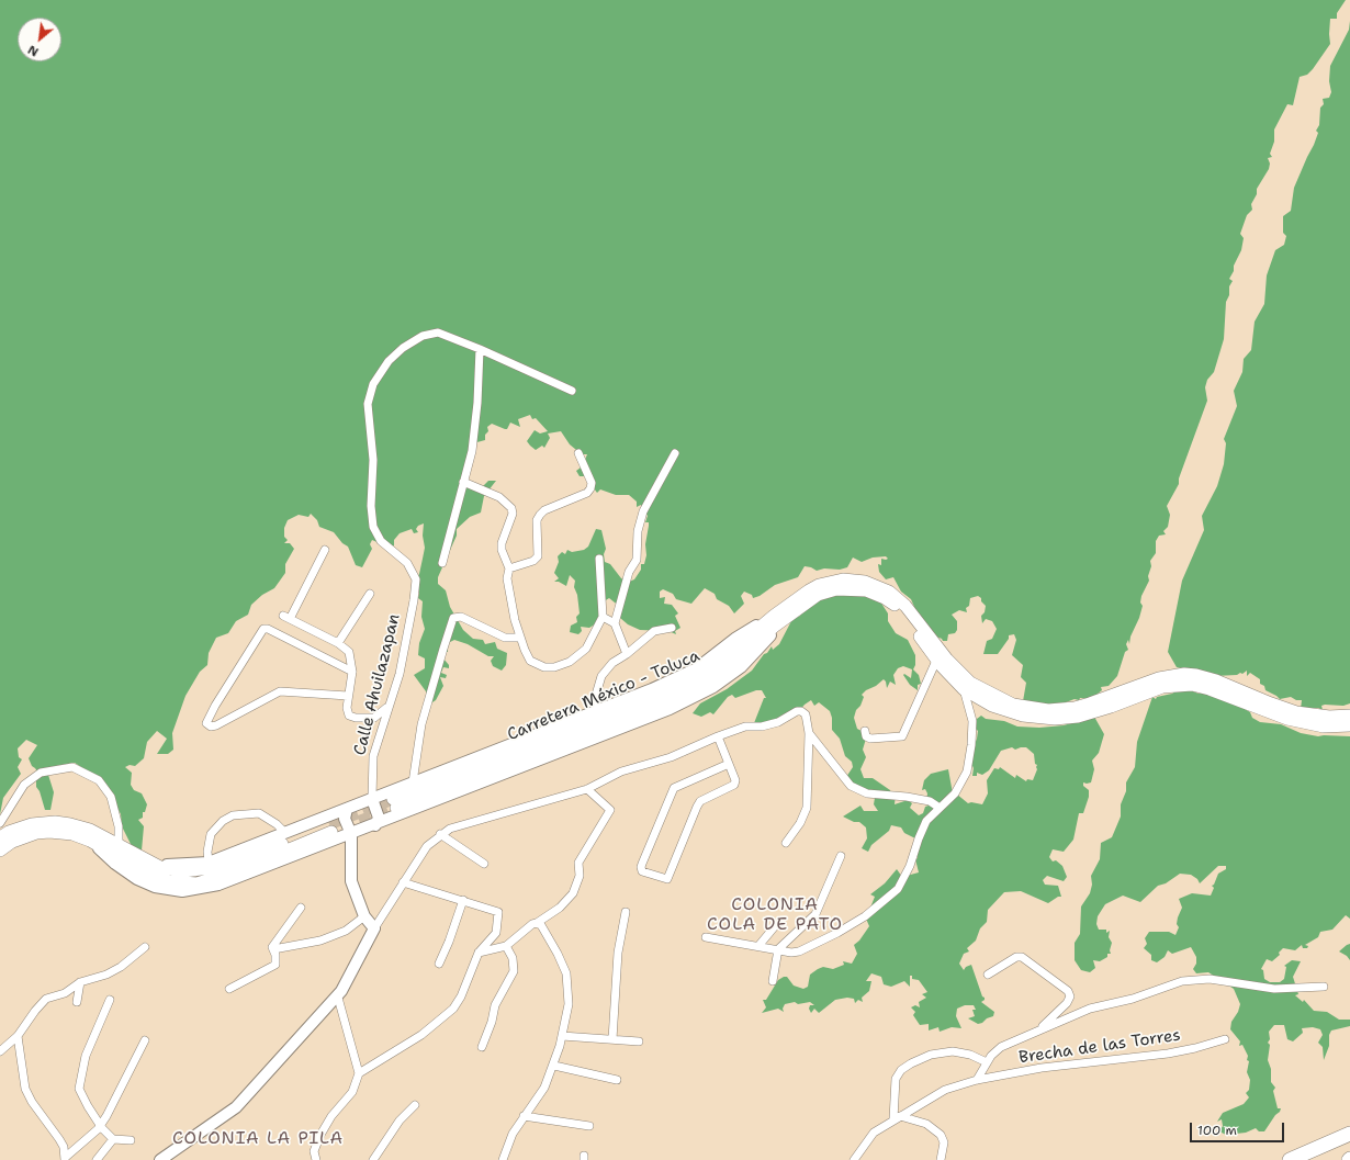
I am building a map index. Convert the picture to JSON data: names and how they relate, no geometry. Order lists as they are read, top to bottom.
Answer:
{
  "streets": {
    "main road": ["Carretera México - Toluca"],
    "street": ["Calle Ahuilazapan", "Brecha de las Torres"]
  },
  "districts": ["COLONIA COLA DE PATO", "COLONIA LA PILA"],
  "scale_bar": "100 m",
  "north": "bottom left"
}
